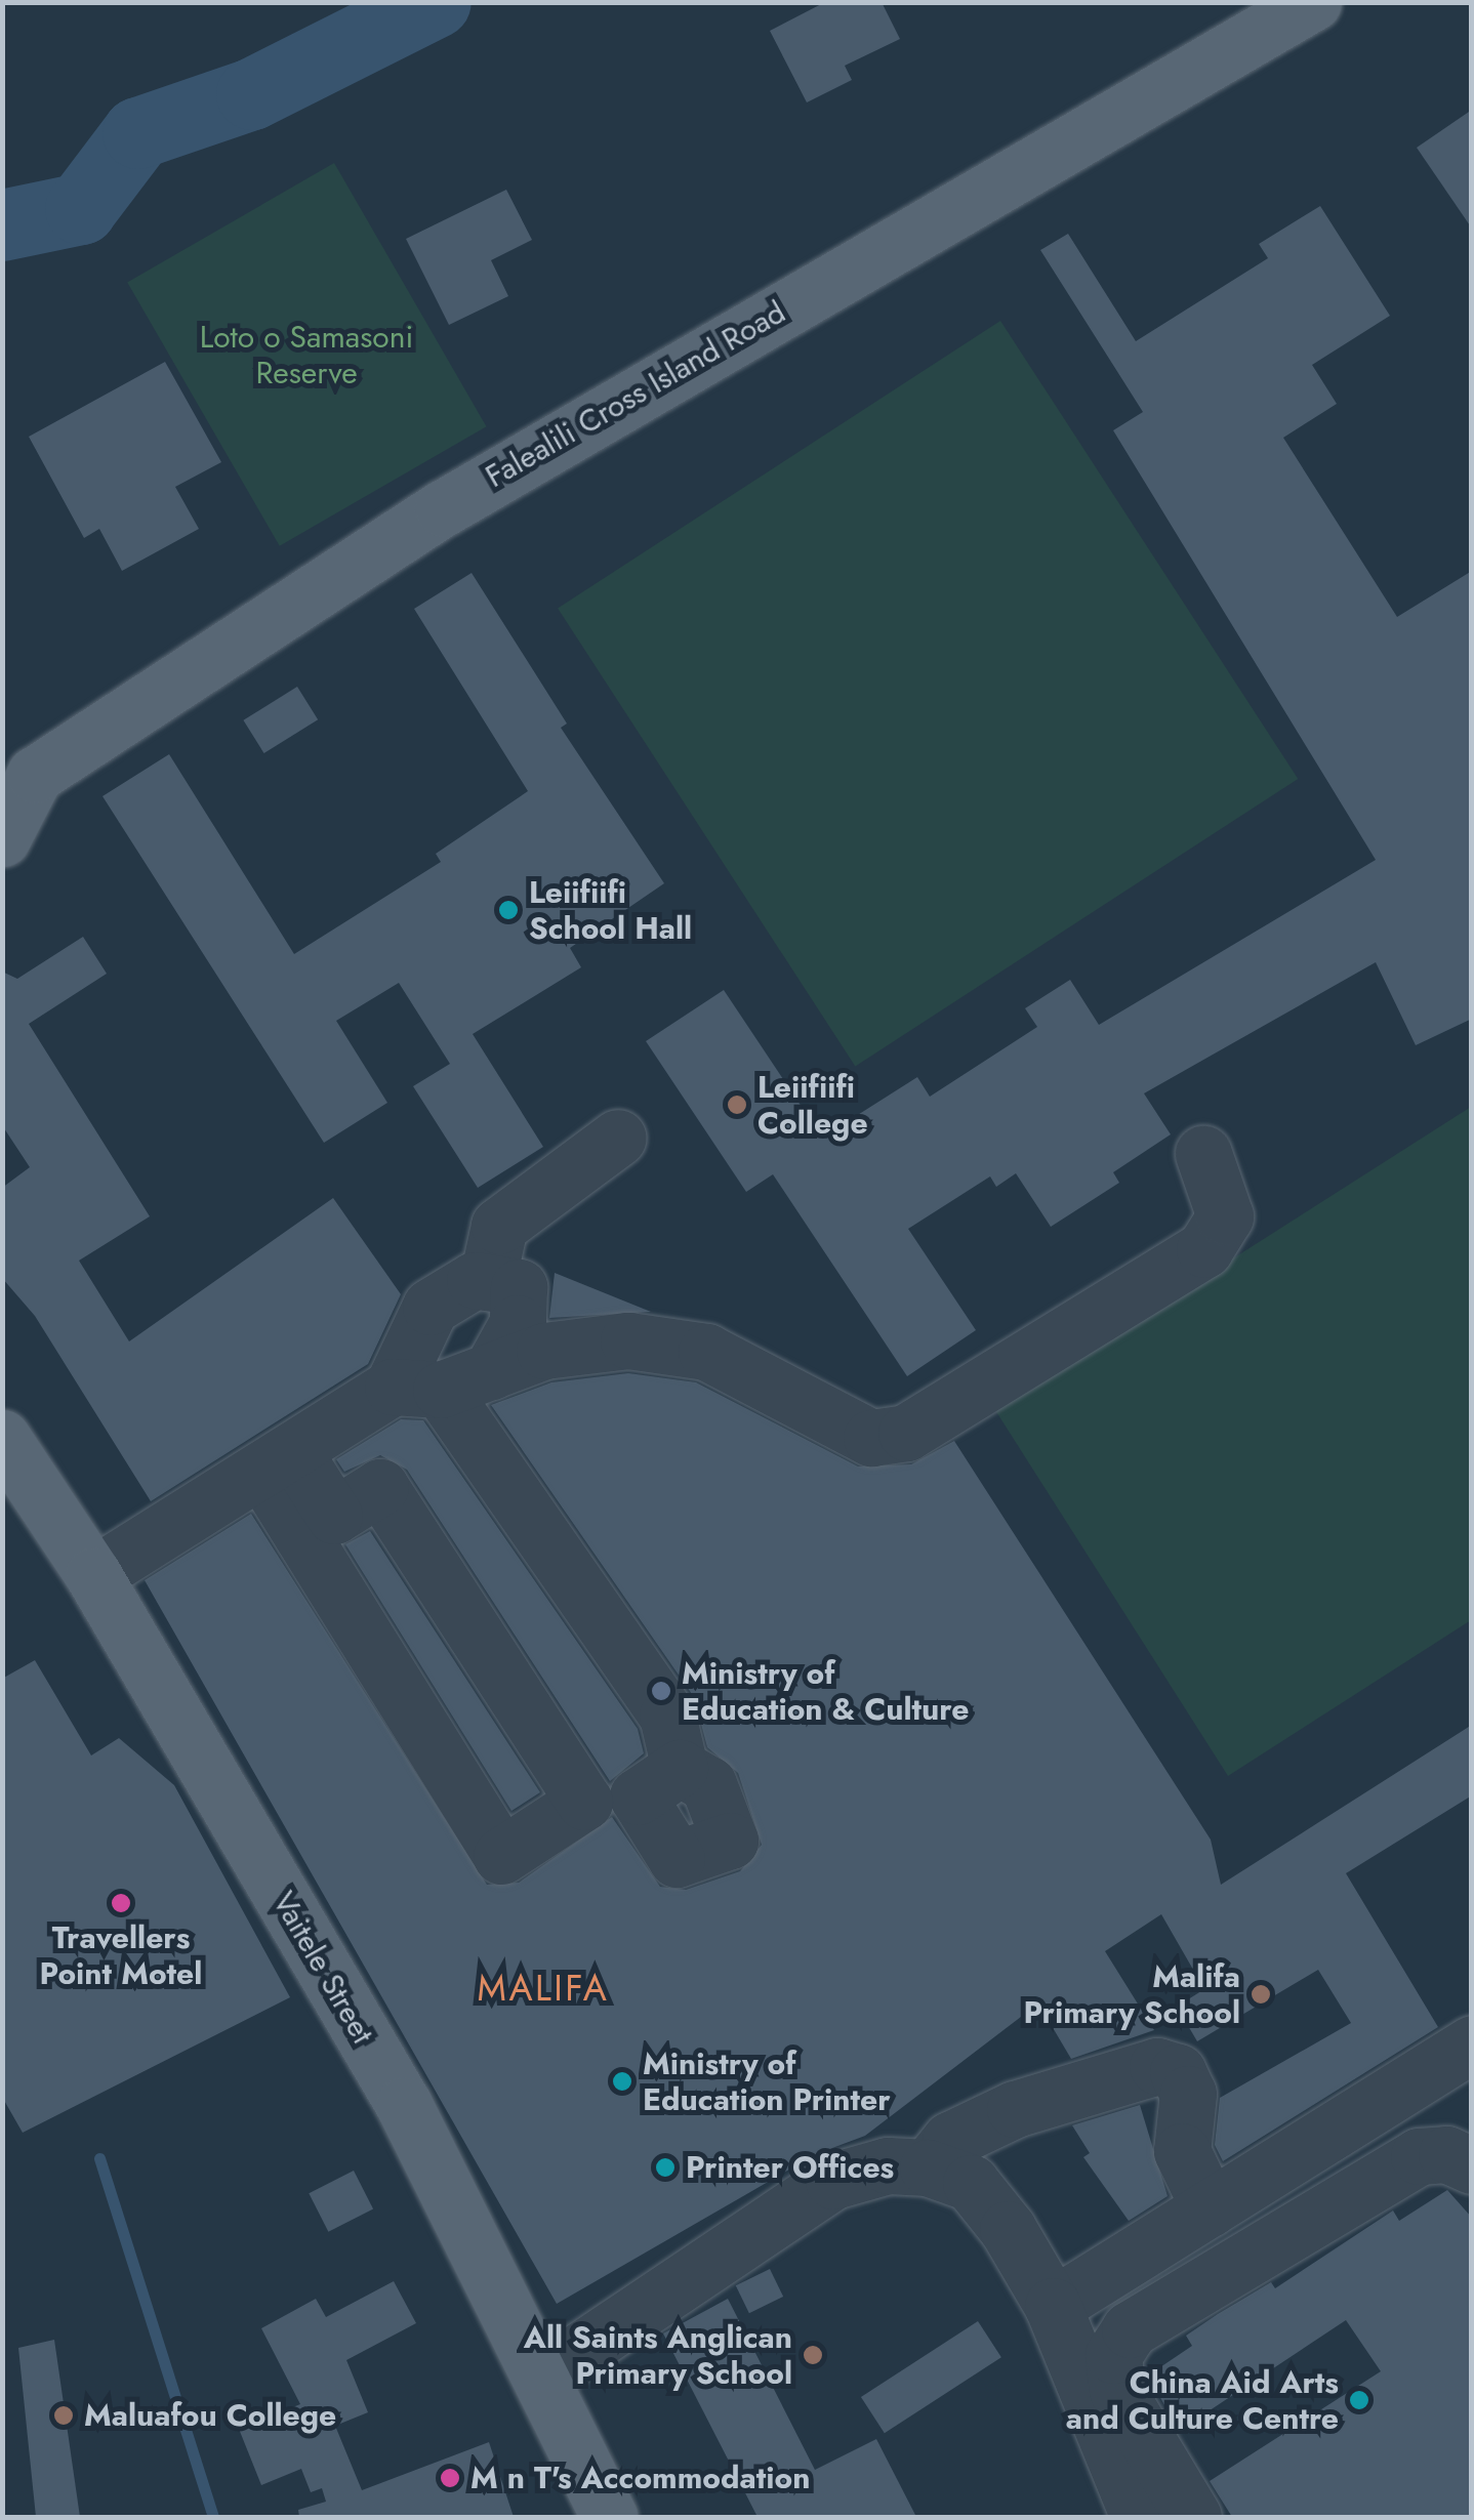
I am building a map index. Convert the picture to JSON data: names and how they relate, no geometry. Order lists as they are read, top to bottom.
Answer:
{
  "streets": {
    "main road": ["Falealili Cross Island Road", "Vaitele Street"]
  },
  "districts": ["MALIFA"],
  "parks": ["Loto o Samasoni Reserve"],
  "places": [
    "Leiifiifi School Hall",
    "Leiifiifi College",
    "Ministry of Education & Culture",
    "Travellers Point Motel",
    "Malifa Primary School",
    "Ministry of Education Printer",
    "Printer Offices",
    "All Saints Anglican Primary School",
    "China Aid Arts and Culture Centre",
    "Maluafou College",
    "M n T's Accommodation"
  ]
}
